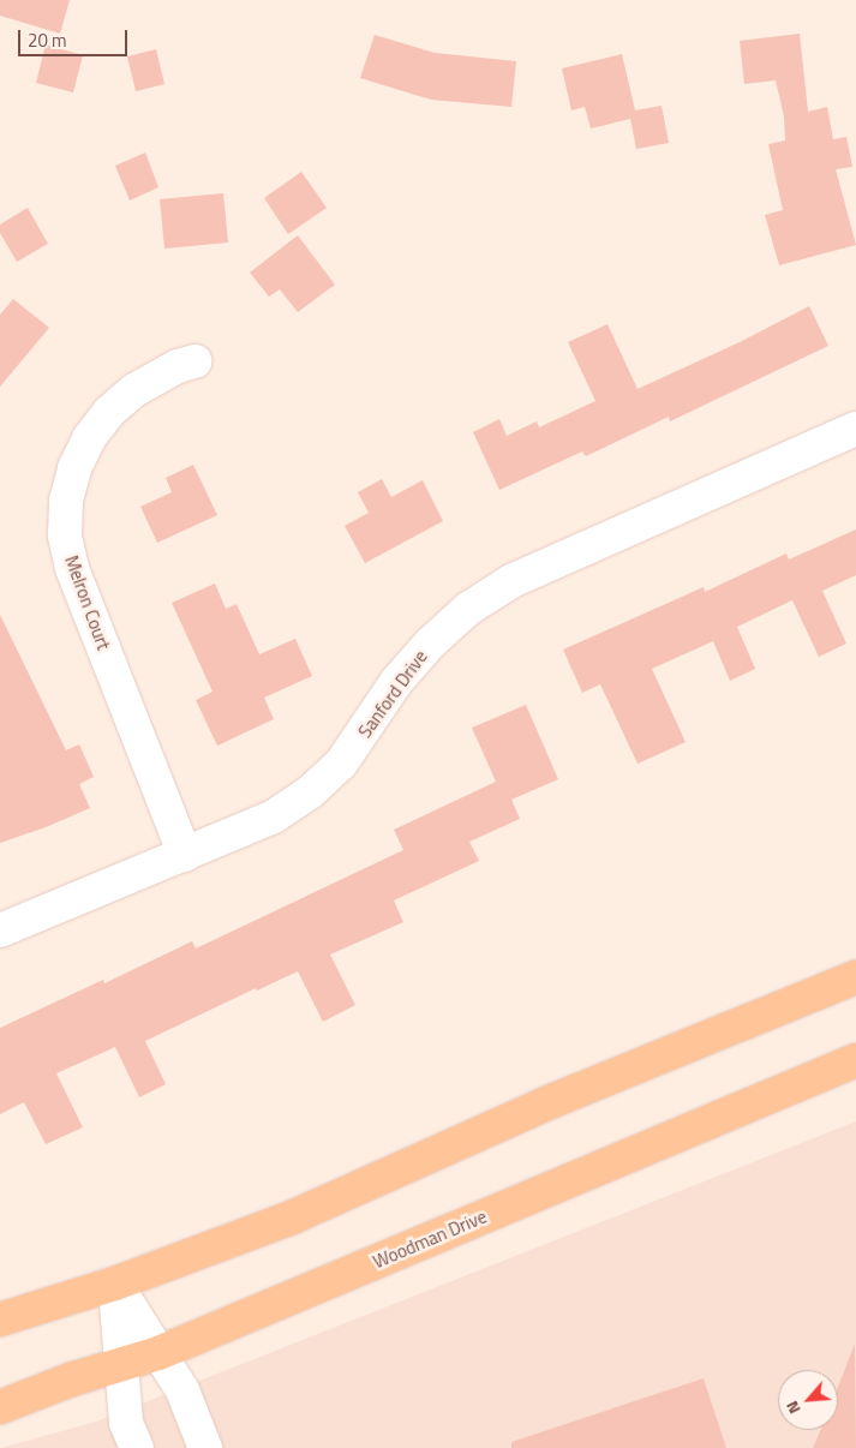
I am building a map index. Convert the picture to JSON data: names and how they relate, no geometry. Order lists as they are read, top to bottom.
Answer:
{
  "streets": {
    "main road": ["Woodman Drive"],
    "street": ["Melron Court", "Sanford Drive"]
  },
  "crossings": [
    ["Melron Court", "Sanford Drive"]
  ],
  "scale_bar": "20 m",
  "north": "bottom left"
}
